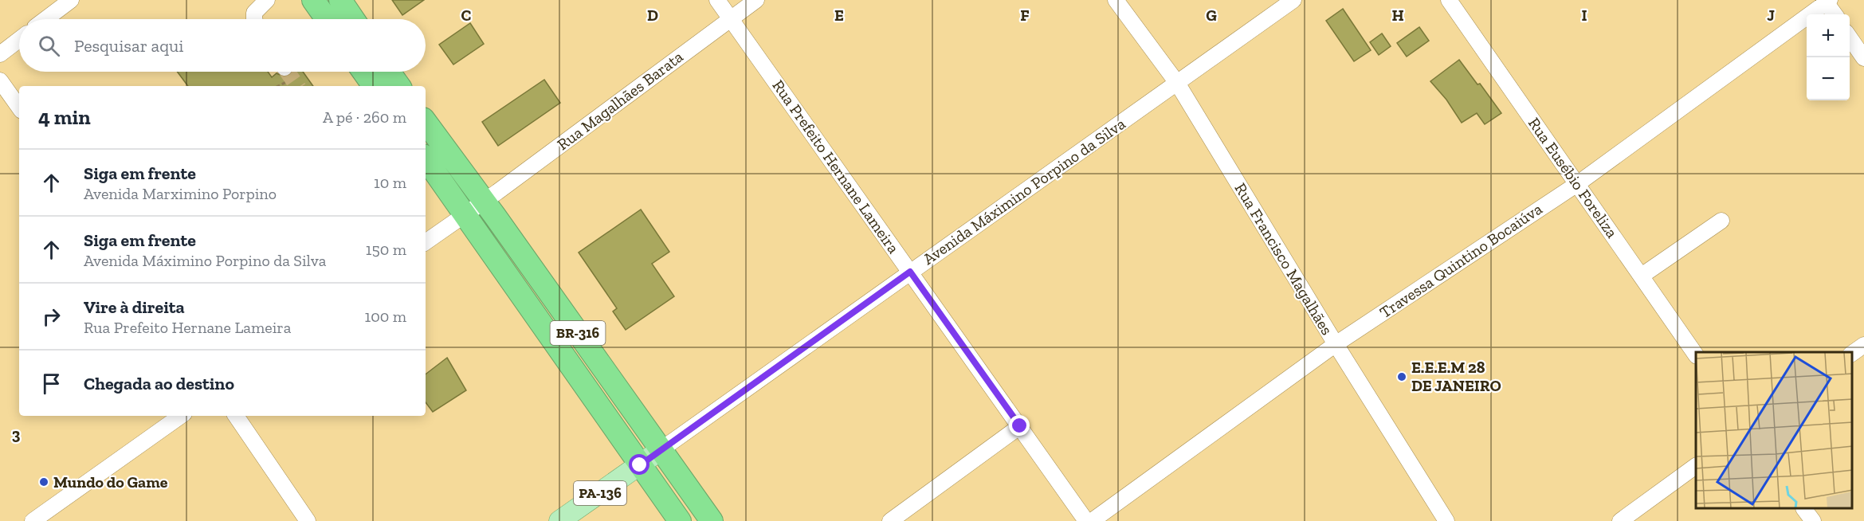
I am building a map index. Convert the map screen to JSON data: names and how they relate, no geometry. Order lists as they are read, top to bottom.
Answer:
{
  "streets": {
    "highway": ["BR-316"],
    "main road": ["PA-136"],
    "street": [
      "Rua Magalhães Barata",
      "Rua Prefeito Hernane Lameira",
      "Rua Eusébio Foreliza",
      "Avenida Máximino Porpino da Silva",
      "Rua Francisco Magalhães",
      "Travessa Quintino Bocaiúva"
    ]
  },
  "crossings": [
    ["Rua Magalhães Barata", "Rua Prefeito Hernane Lameira"],
    ["Rua Magalhães Barata", "BR-316"],
    ["Rua Prefeito Hernane Lameira", "Avenida Máximino Porpino da Silva"],
    ["Rua Eusébio Foreliza", "Travessa Quintino Bocaiúva"],
    ["Avenida Máximino Porpino da Silva", "Rua Francisco Magalhães"],
    ["Avenida Máximino Porpino da Silva", "BR-316"],
    ["Avenida Máximino Porpino da Silva", "PA-136"],
    ["Rua Francisco Magalhães", "Travessa Quintino Bocaiúva"],
    ["BR-316", "PA-136"]
  ],
  "places": ["E.E.E.M 28 DE JANEIRO", "Mundo do Game"],
  "page": {
    "map_buttons": ["+", "−"],
    "search": "Pesquisar aqui",
    "heading": ["4 min", "A pé · 260 m"],
    "list": [
      ["Siga em frente", "Avenida Marximino Porpino", "10 m"],
      ["Siga em frente", "Avenida Máximino Porpino da Silva", "150 m"],
      ["Vire à direita", "Rua Prefeito Hernane Lameira", "100 m"],
      "Chegada ao destino"
    ]
  },
  "grid": {
    "columns": [
      "C",
      "D",
      "E",
      "F",
      "G",
      "H",
      "I",
      "J"
    ],
    "rows": ["3"]
  }
}
